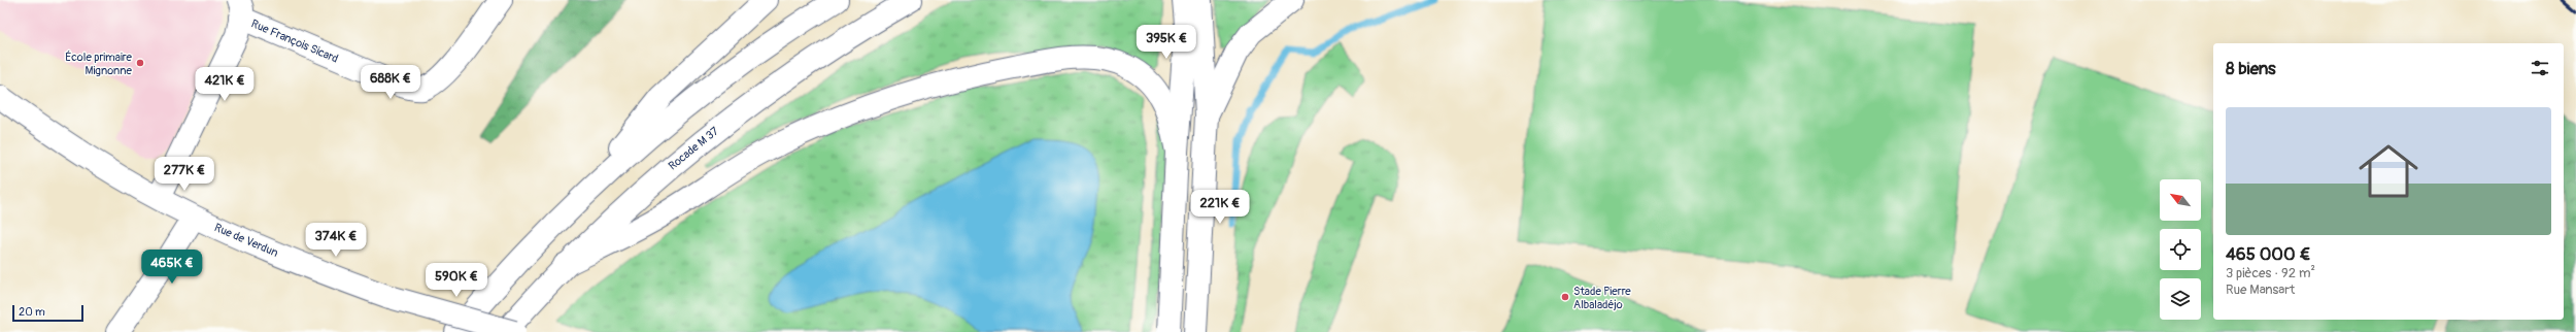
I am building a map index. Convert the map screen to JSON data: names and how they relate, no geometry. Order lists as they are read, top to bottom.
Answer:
{
  "streets": {
    "main road": ["Rue François Sicard", "Rocade M 37", "Rue de Verdun"]
  },
  "places": ["École primaire Mignonne", "Stade Pierre Albaladéjo"],
  "scale_bar": "20 m",
  "north": "top left",
  "page": {
    "price": [
      "395K €",
      "688K €",
      "421K €",
      "277K €",
      "221K €",
      "374K €",
      "465K €",
      "590K €"
    ],
    "heading": "8 biens",
    "list": [
      {
        "name": "465 000 €",
        "note": "3 pièces · 92 m² · Rue Mansart"
      }
    ],
    "scale": "20 m"
  }
}
